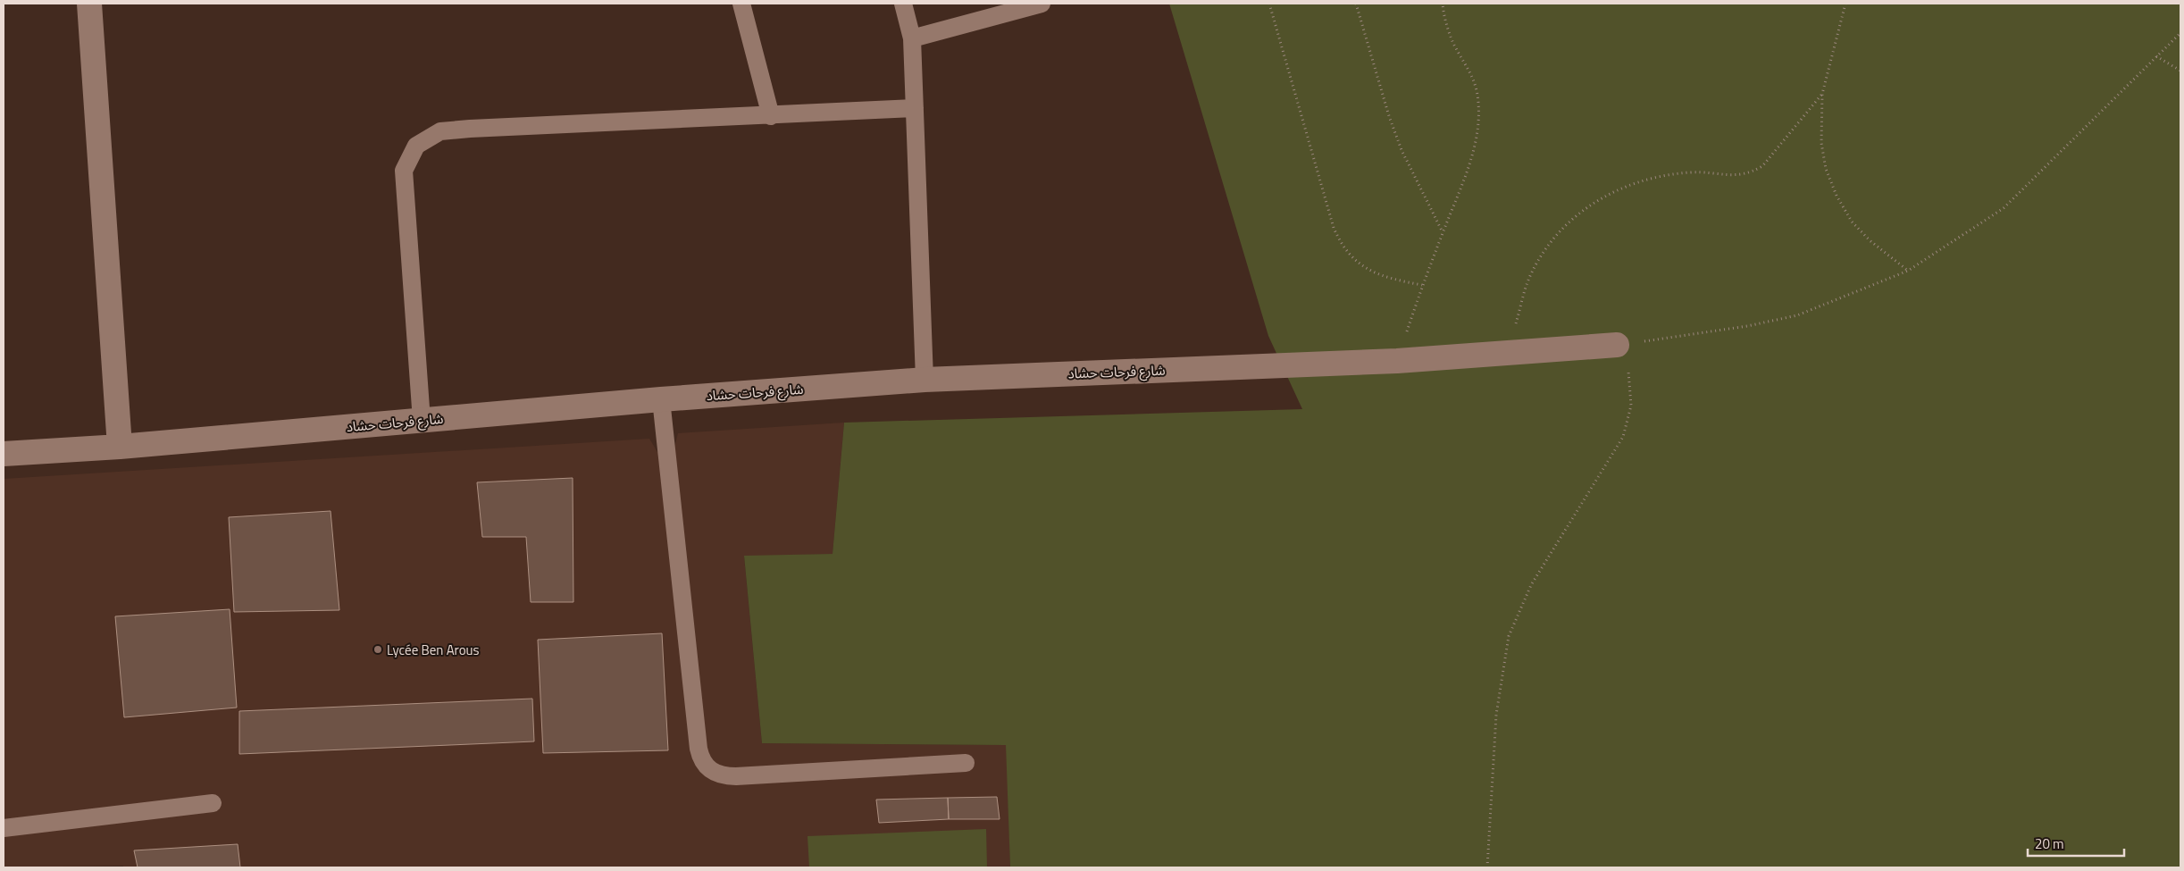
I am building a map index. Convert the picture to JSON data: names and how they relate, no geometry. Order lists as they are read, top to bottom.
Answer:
{
  "streets": {
    "street": ["شارع فرحات حشاد"]
  },
  "places": ["Lycée Ben Arous"],
  "scale_bar": "20 m"
}
